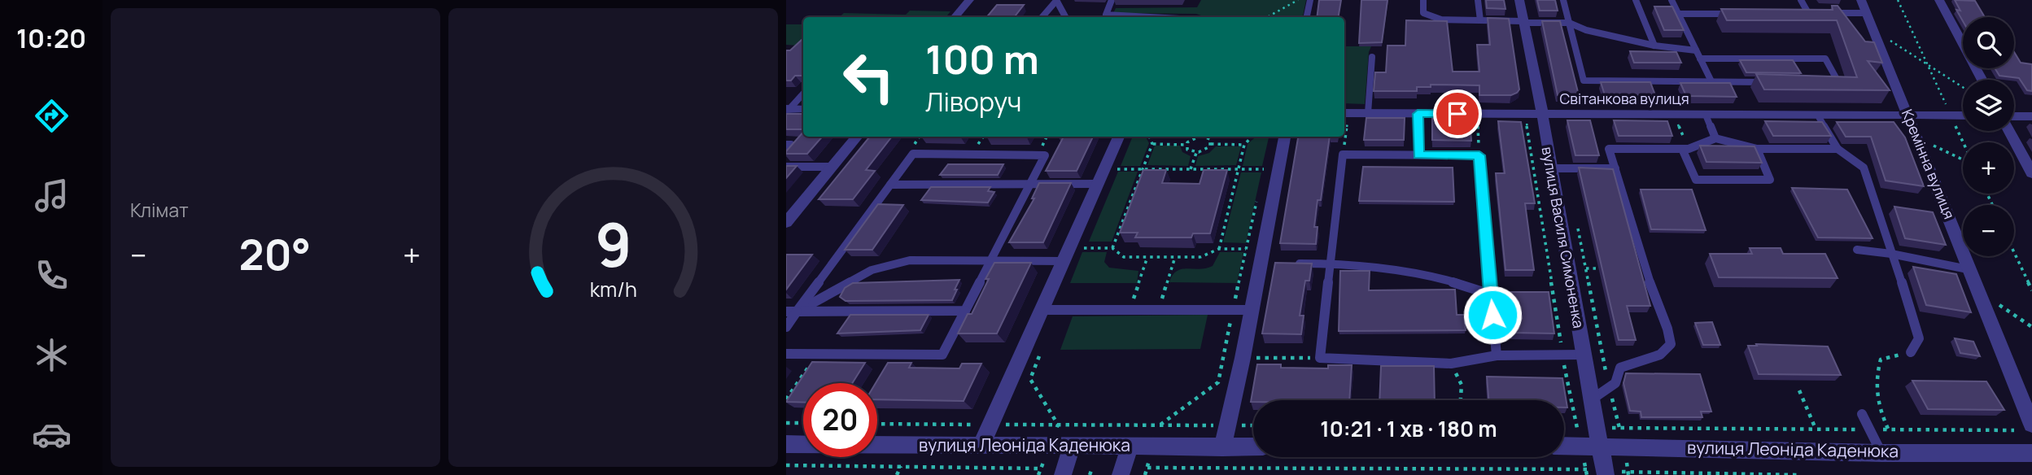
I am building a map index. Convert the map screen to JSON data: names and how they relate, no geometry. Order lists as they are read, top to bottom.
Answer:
{
  "streets": {
    "street": [
      "Світанкова вулиця",
      "Кремінна вулиця",
      "вулиця Василя Симоненка",
      "вулиця Леоніда Каденюка"
    ]
  },
  "crossings": [
    ["Світанкова вулиця", "Кремінна вулиця"],
    ["Світанкова вулиця", "вулиця Василя Симоненка"],
    ["вулиця Василя Симоненка", "вулиця Леоніда Каденюка"]
  ],
  "page": {
    "tabs": "10:20",
    "tile": "Клімат",
    "map_buttons": ["+", "−"],
    "turn": ["100 m", "Ліворуч"],
    "heat": ["−", "20°", "+"],
    "limit": "20",
    "trip": "10:21 · 1 хв · 180 m",
    "gauge": ["9", "km/h"]
  }
}
